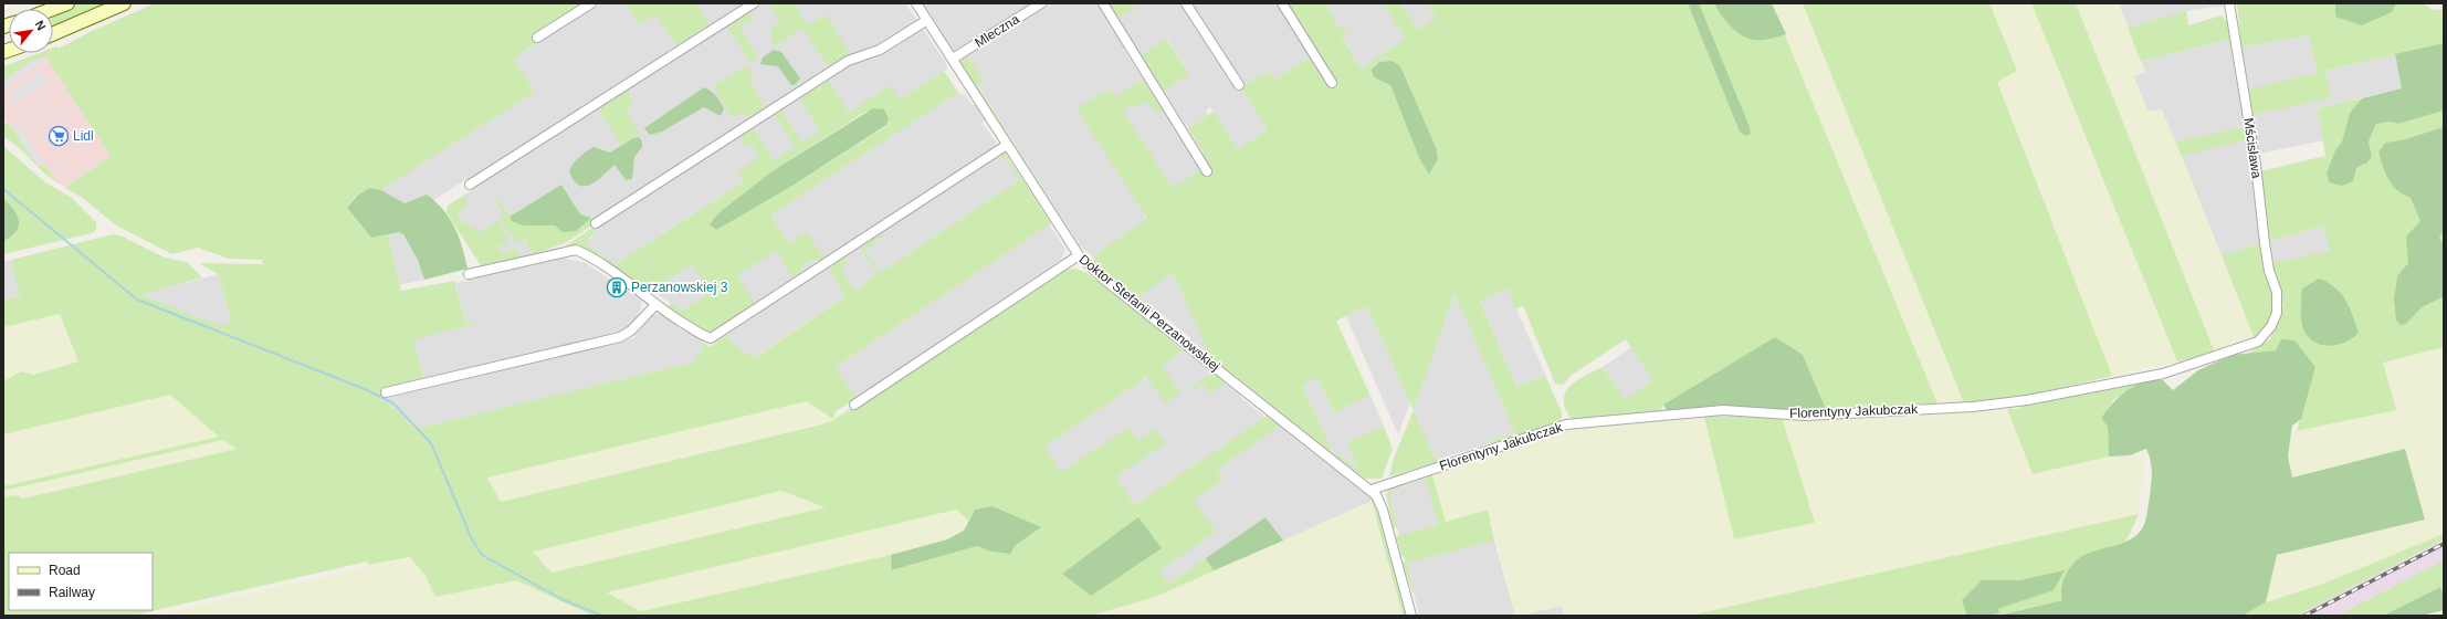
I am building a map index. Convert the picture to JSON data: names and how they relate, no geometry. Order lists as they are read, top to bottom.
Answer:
{
  "streets": {
    "street": [
      "Mleczna",
      "Mścisława",
      "Doktor Stefanii Perzanowskiej",
      "Florentyny Jakubczak"
    ]
  },
  "crossings": [
    ["Mleczna", "Doktor Stefanii Perzanowskiej"],
    ["Mścisława", "Florentyny Jakubczak"],
    ["Doktor Stefanii Perzanowskiej", "Florentyny Jakubczak"]
  ],
  "places": {
    "supermarket": ["Lidl"],
    "building": ["Perzanowskiej 3"]
  },
  "legend": ["Road", "Railway"],
  "north": "top right"
}
